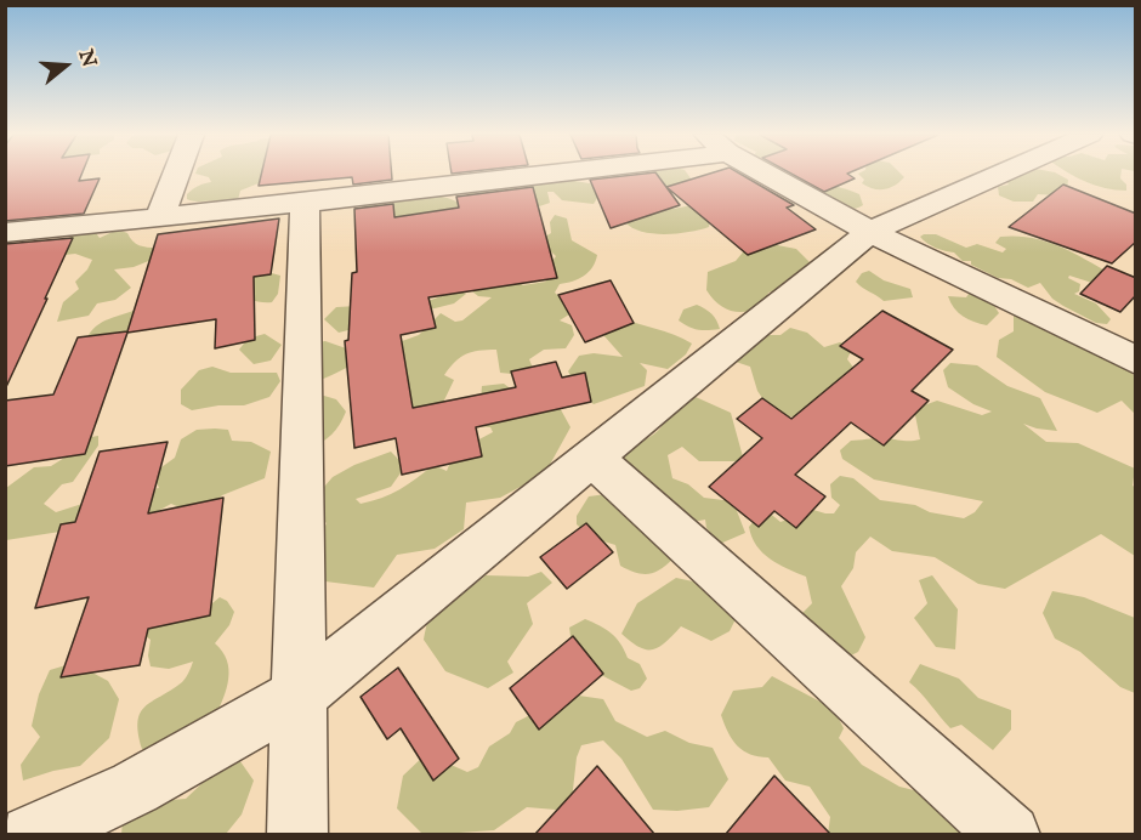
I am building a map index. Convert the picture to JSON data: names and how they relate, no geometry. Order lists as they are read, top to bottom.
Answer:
{
  "north": "right"
}
